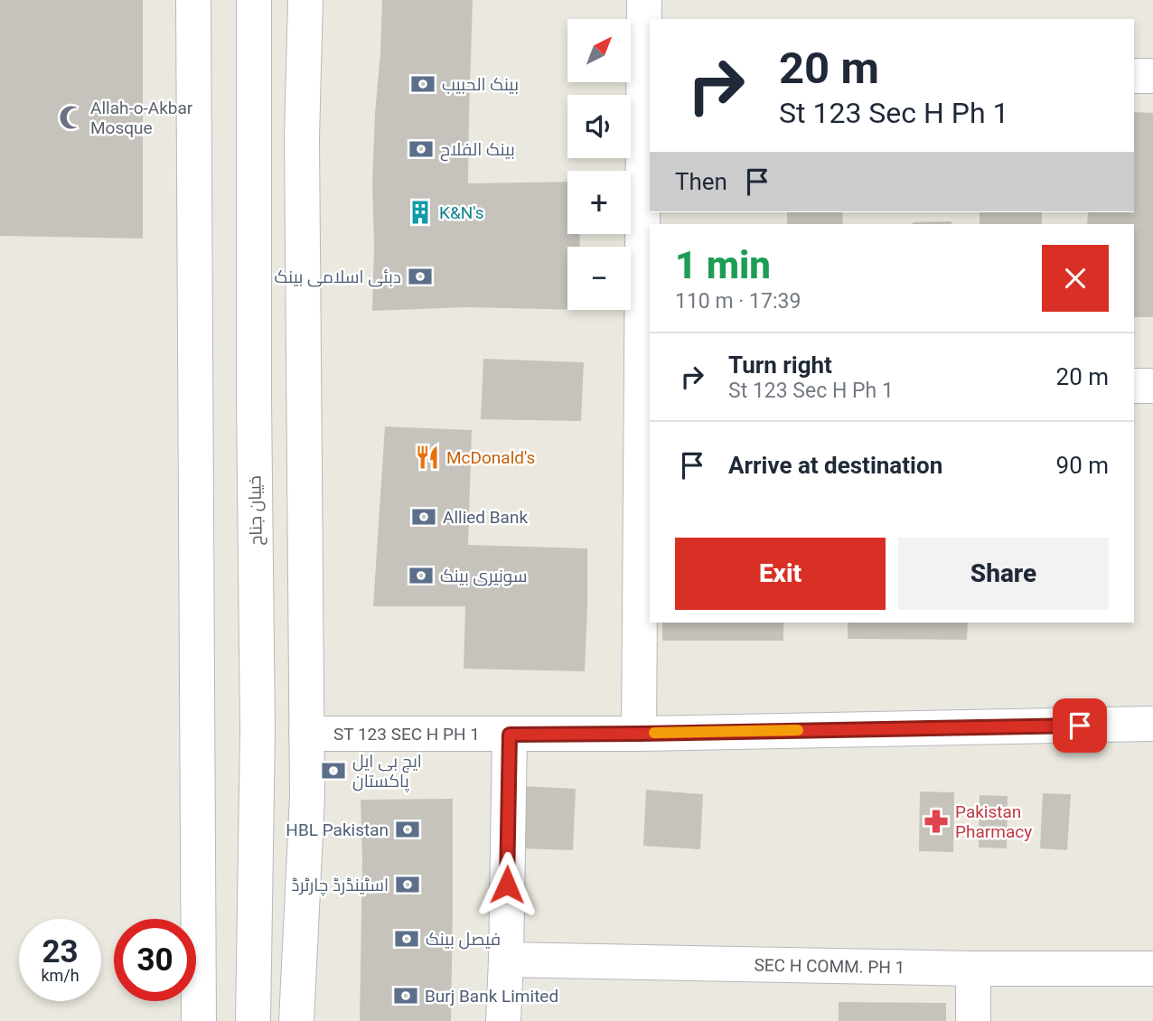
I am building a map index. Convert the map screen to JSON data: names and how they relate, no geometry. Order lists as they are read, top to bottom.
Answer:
{
  "streets": {
    "street": ["خیبان جناح", "ST 123 SEC H PH 1", "SEC H COMM. PH 1"]
  },
  "places": {
    "bank": [
      "بينک الحبيب",
      "بینک الفلاح",
      "دبئی اسلامی بینک",
      "Allied Bank",
      "سونیری بینک",
      "ایچ بی ایل پاکستان",
      "HBL Pakistan",
      "اسٹینڈرڈ چارٹرڈ",
      "فیصل بینک",
      "Burj Bank Limited"
    ],
    "mosque": ["Allah-o-Akbar Mosque"],
    "building": ["K&N's"],
    "restaurant": ["McDonald's"],
    "pharmacy": ["Pakistan Pharmacy"]
  },
  "north": "top right",
  "page": {
    "map_buttons": ["+", "−"],
    "turn": ["20 m", "St 123 Sec H Ph 1"],
    "then": "Then",
    "heading": ["1 min", "110 m · 17:39"],
    "list": [
      {
        "name": "Turn right",
        "note": "St 123 Sec H Ph 1",
        "value": "20 m"
      },
      {
        "name": "Arrive at destination",
        "value": "90 m"
      }
    ],
    "buttons": ["Exit", "Share"],
    "speed": "23 km/h",
    "limit": "30"
  }
}
